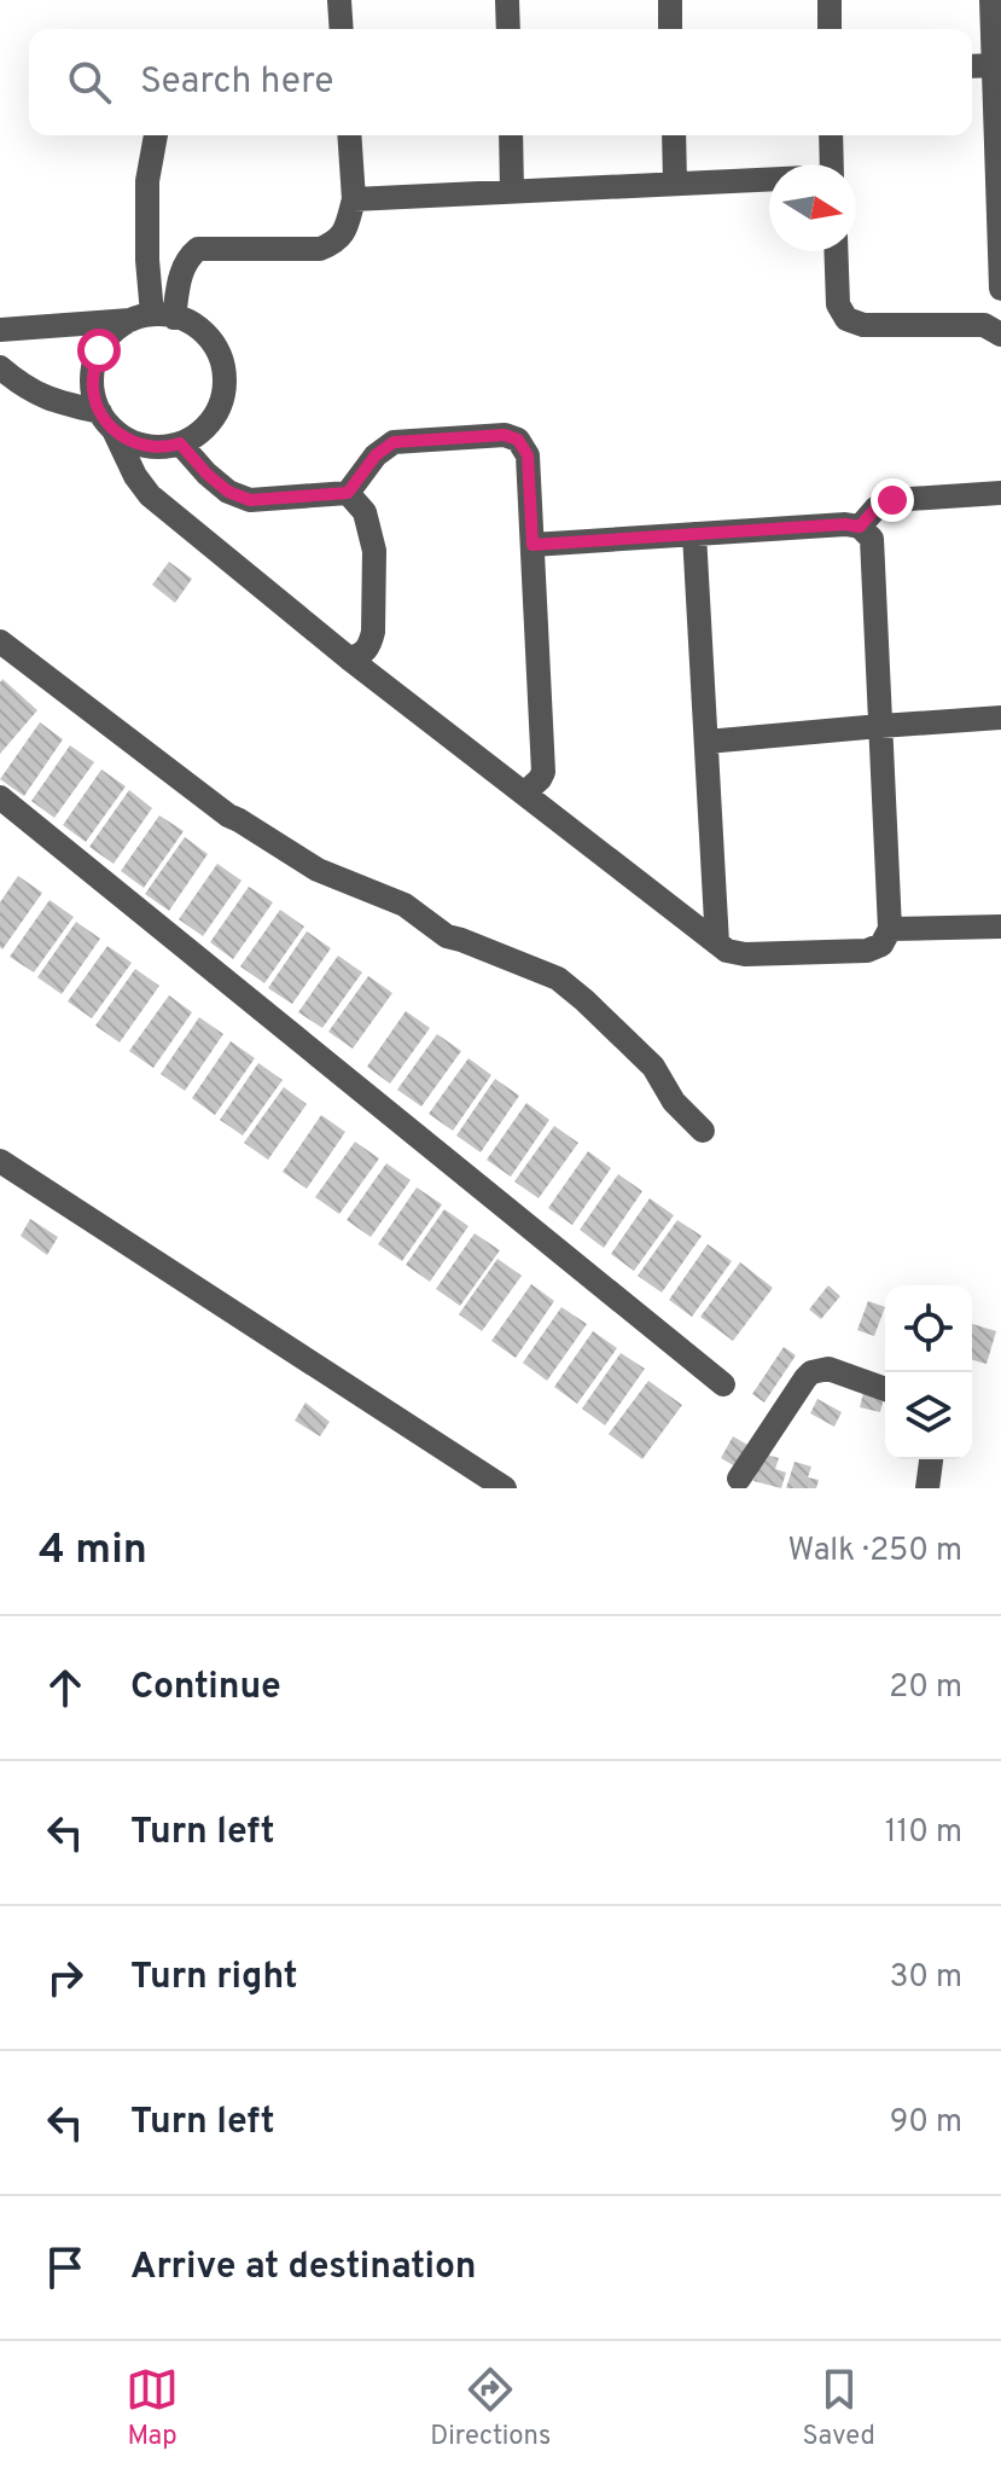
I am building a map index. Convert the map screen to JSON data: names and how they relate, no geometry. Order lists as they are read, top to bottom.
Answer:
{
  "north": "right",
  "page": {
    "search": "Search here",
    "heading": ["4 min", "Walk · 250 m"],
    "list": [
      ["Continue", "20 m"],
      ["Turn left", "110 m"],
      ["Turn right", "30 m"],
      ["Turn left", "90 m"],
      "Arrive at destination"
    ],
    "nav": ["Map", "Directions", "Saved"]
  }
}
